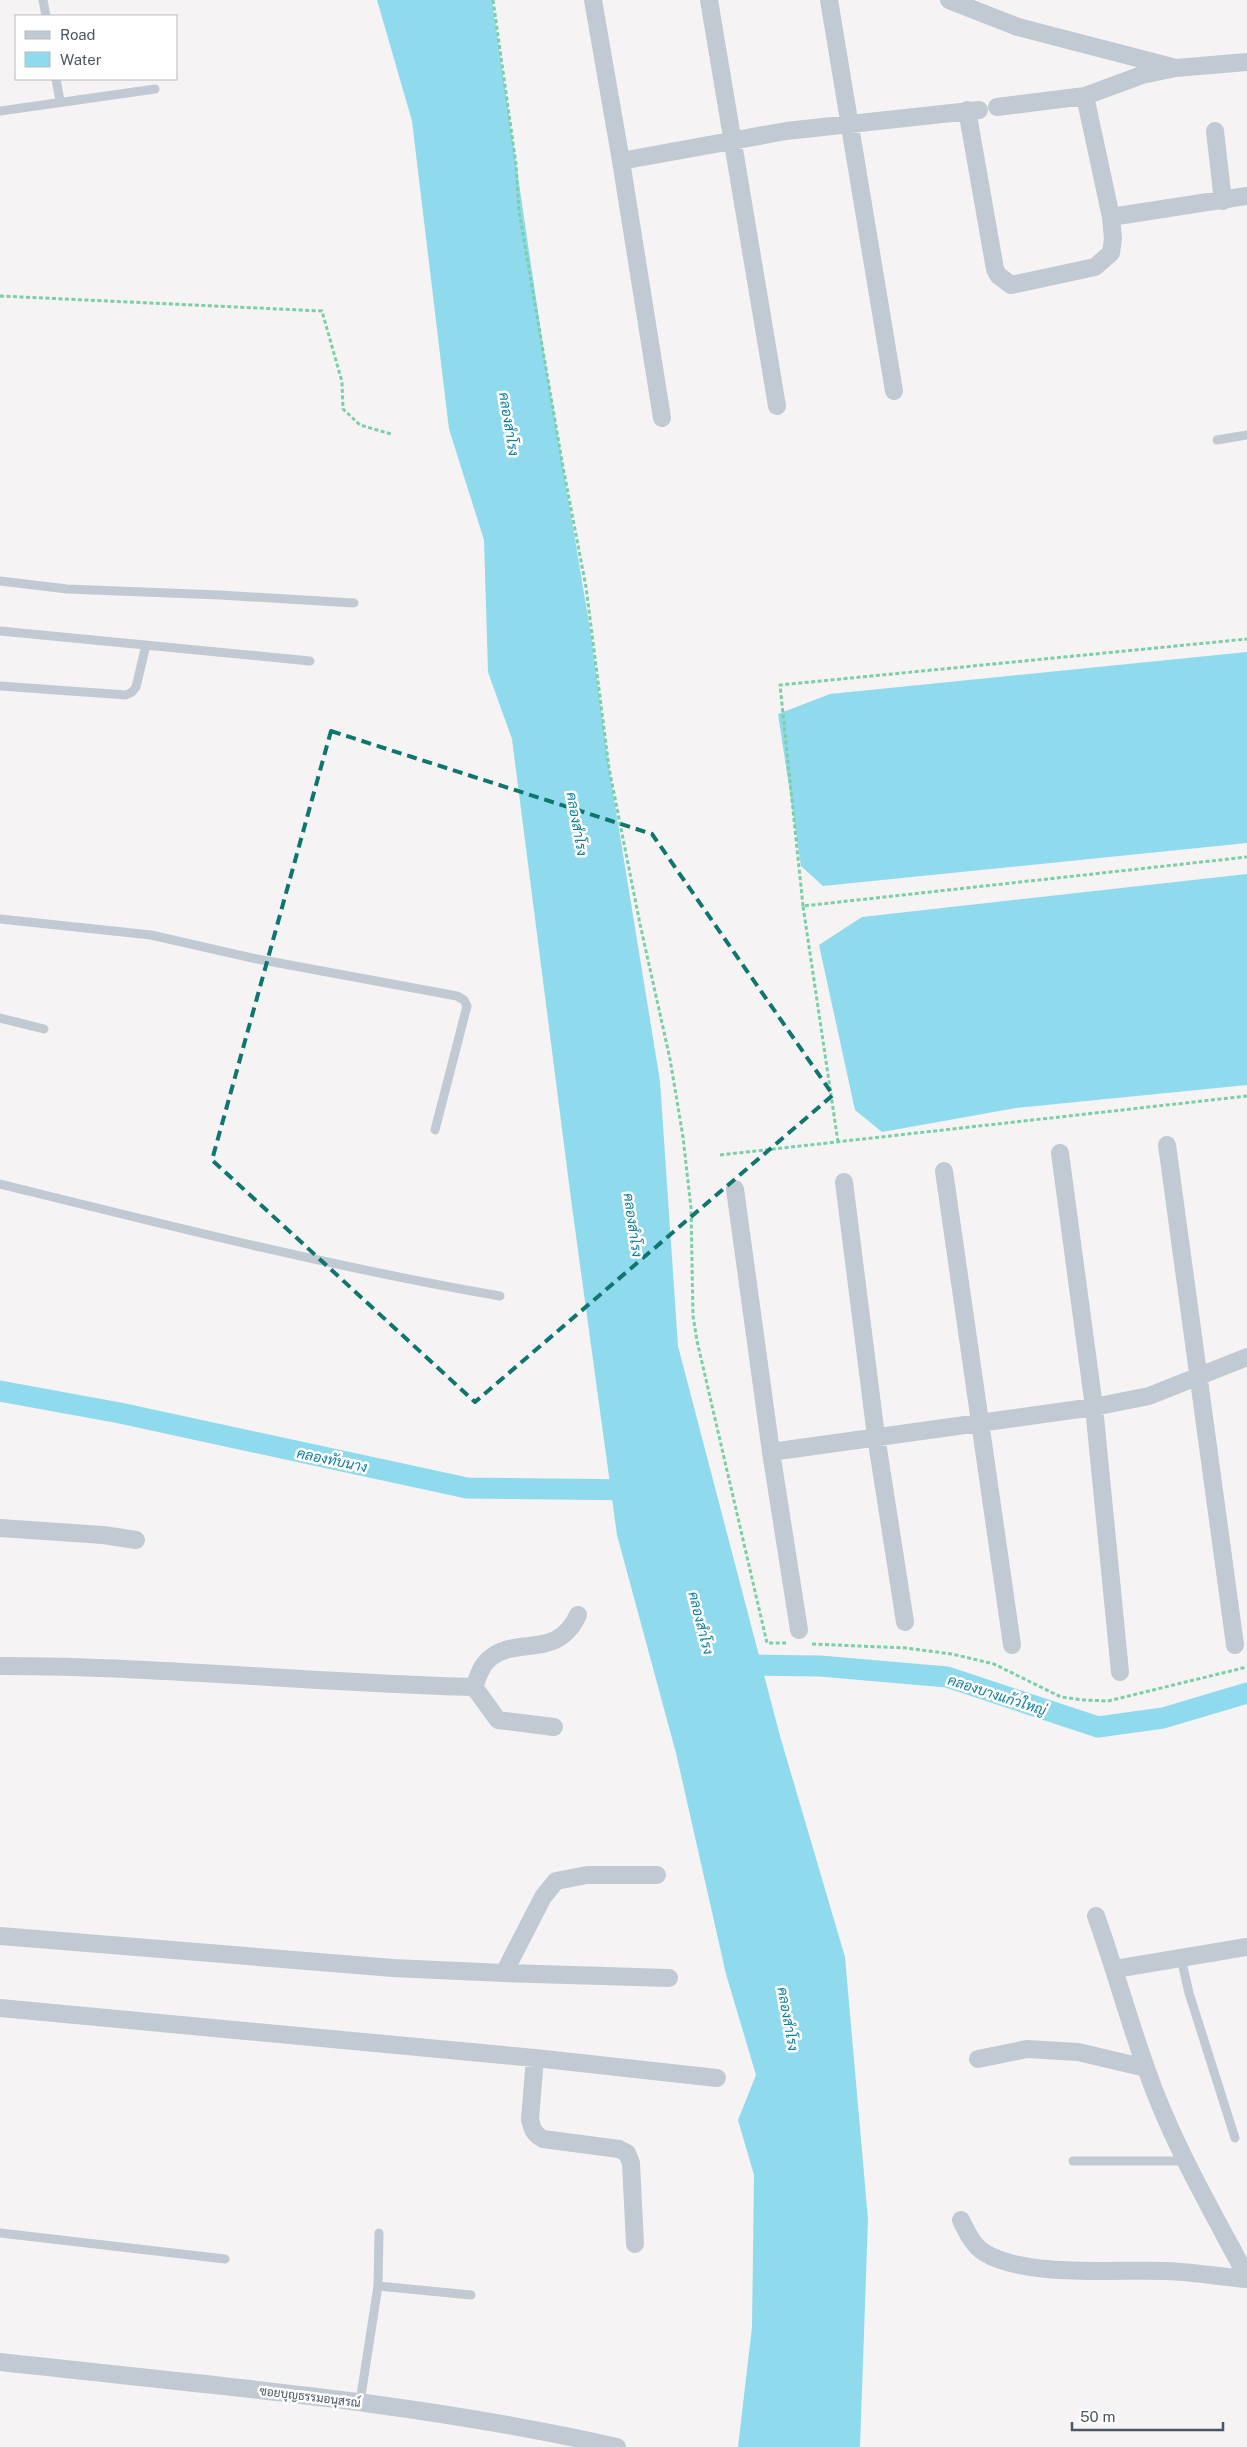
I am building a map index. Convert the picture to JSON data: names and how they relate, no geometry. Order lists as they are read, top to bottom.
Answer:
{
  "streets": {
    "street": ["ซอยบุญธรรมอนุสรณ์"]
  },
  "water": ["คลองสำโรง", "คลองทับนาง", "คลองบางแก้วใหญ่"],
  "legend": ["Road", "Water"],
  "scale_bar": "50 m"
}
